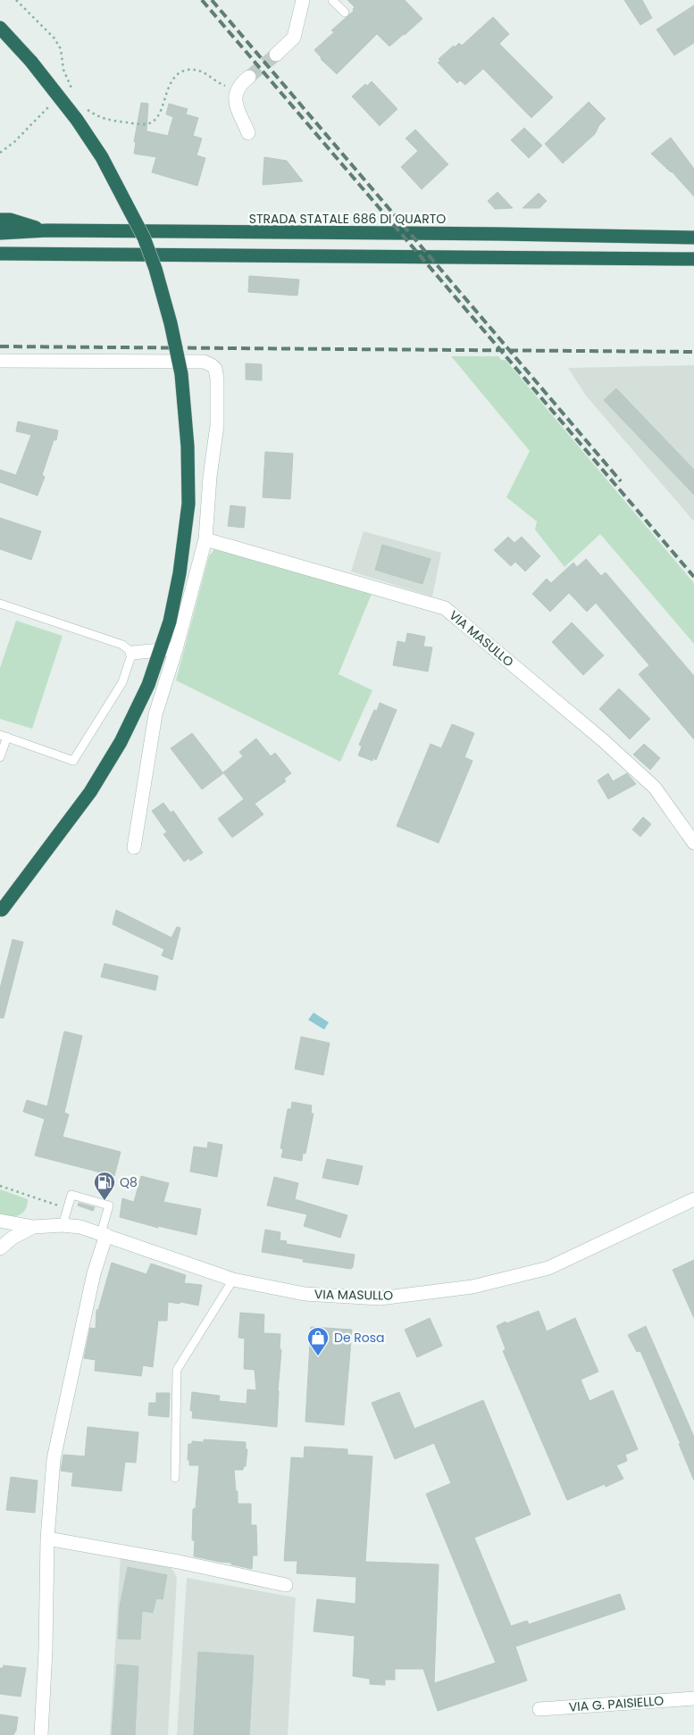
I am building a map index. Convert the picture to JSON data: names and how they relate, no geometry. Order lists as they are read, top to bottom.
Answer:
{
  "streets": {
    "highway": ["STRADA STATALE 686 DI QUARTO"],
    "street": ["VIA MASULLO", "VIA G. PAISIELLO"]
  },
  "places": {
    "fuel station": ["Q8"],
    "shop": ["De Rosa"]
  }
}
